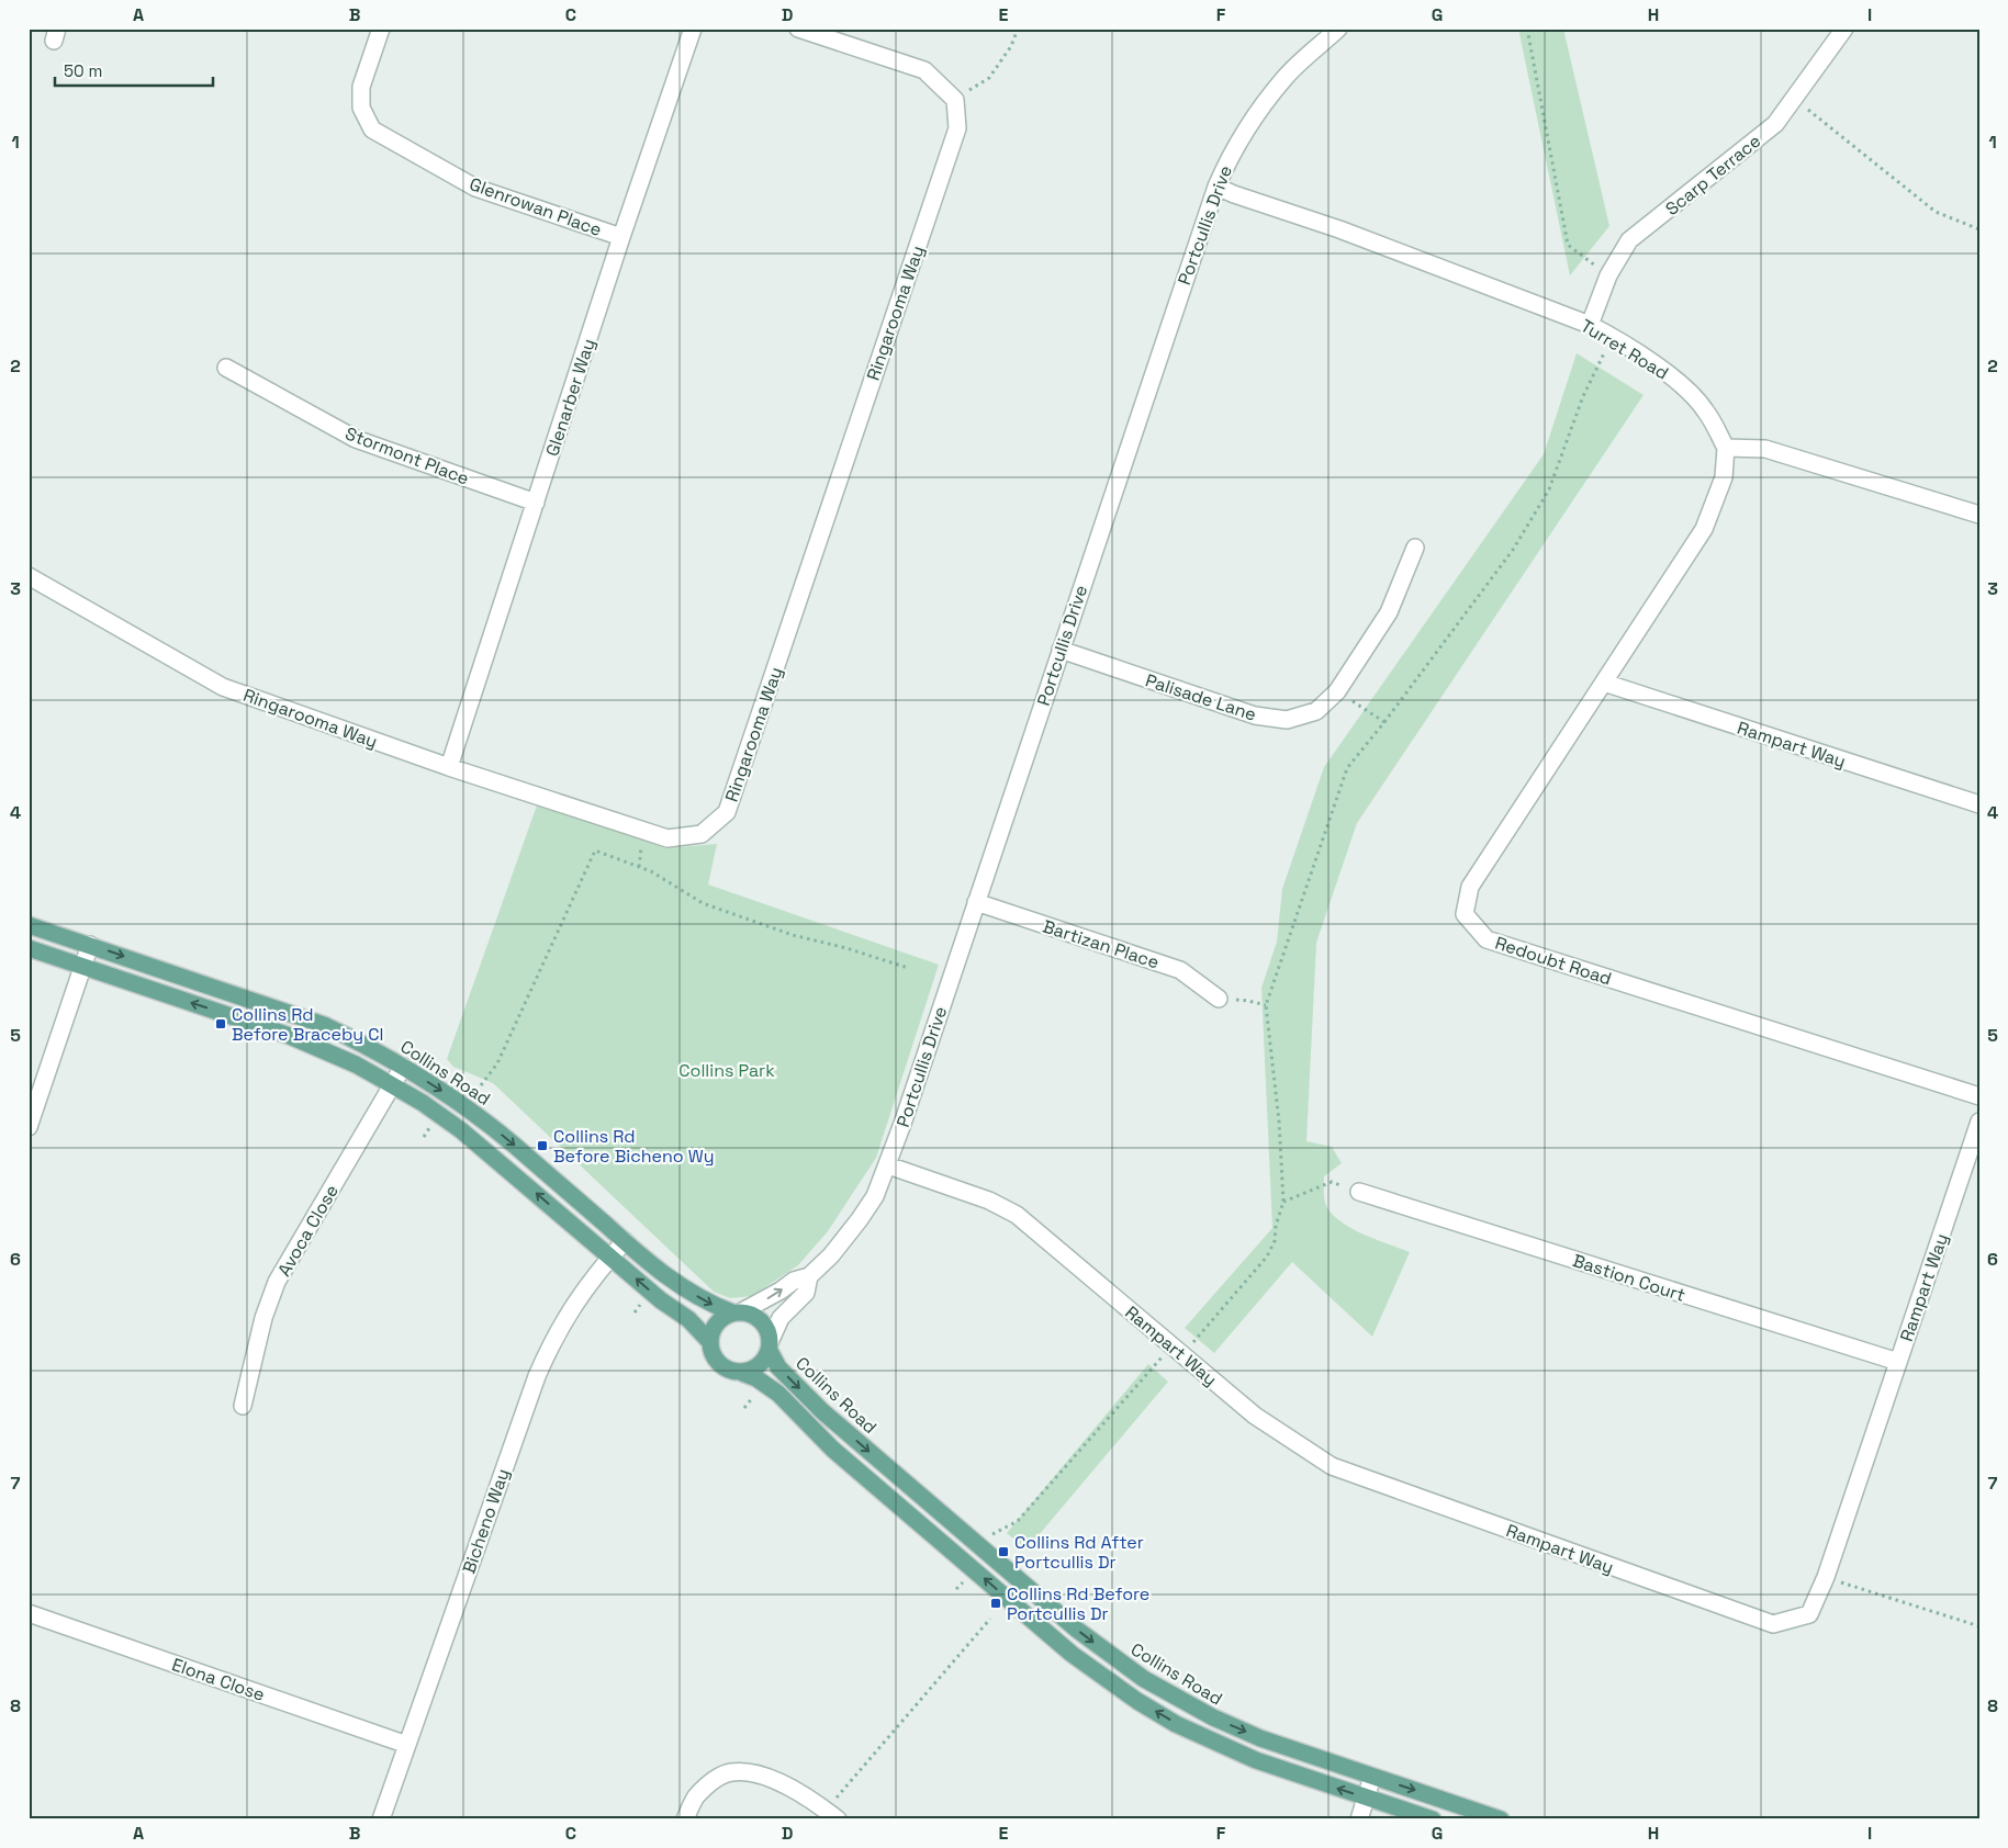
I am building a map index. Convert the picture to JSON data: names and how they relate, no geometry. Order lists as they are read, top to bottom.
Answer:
{
  "streets": {
    "main road": ["Collins Road"],
    "street": [
      "Scarp Terrace",
      "Glenrowan Place",
      "Portcullis Drive",
      "Ringarooma Way",
      "Turret Road",
      "Glenarber Way",
      "Stormont Place",
      "Palisade Lane",
      "Rampart Way",
      "Bartizan Place",
      "Redoubt Road",
      "Avoca Close",
      "Bastion Court",
      "Bicheno Way",
      "Elona Close"
    ]
  },
  "crossings": [
    ["Scarp Terrace", "Turret Road"],
    ["Glenrowan Place", "Glenarber Way"],
    ["Portcullis Drive", "Turret Road"],
    ["Portcullis Drive", "Palisade Lane"],
    ["Portcullis Drive", "Rampart Way"],
    ["Portcullis Drive", "Bartizan Place"],
    ["Portcullis Drive", "Collins Road"],
    ["Ringarooma Way", "Glenarber Way"],
    ["Turret Road", "Redoubt Road"],
    ["Glenarber Way", "Stormont Place"],
    ["Rampart Way", "Redoubt Road"],
    ["Rampart Way", "Bastion Court"],
    ["Collins Road", "Avoca Close"],
    ["Collins Road", "Bicheno Way"],
    ["Bicheno Way", "Elona Close"]
  ],
  "parks": ["Collins Park"],
  "places": {
    "transit": [
      "Collins Rd Before Braceby Cl",
      "Collins Rd Before Bicheno Wy",
      "Collins Rd After Portcullis Dr",
      "Collins Rd Before Portcullis Dr"
    ]
  },
  "scale_bar": "50 m",
  "grid": {
    "columns": [
      "A",
      "B",
      "C",
      "D",
      "E",
      "F",
      "G",
      "H",
      "I"
    ],
    "rows": [
      "1",
      "2",
      "3",
      "4",
      "5",
      "6",
      "7",
      "8"
    ]
  }
}
